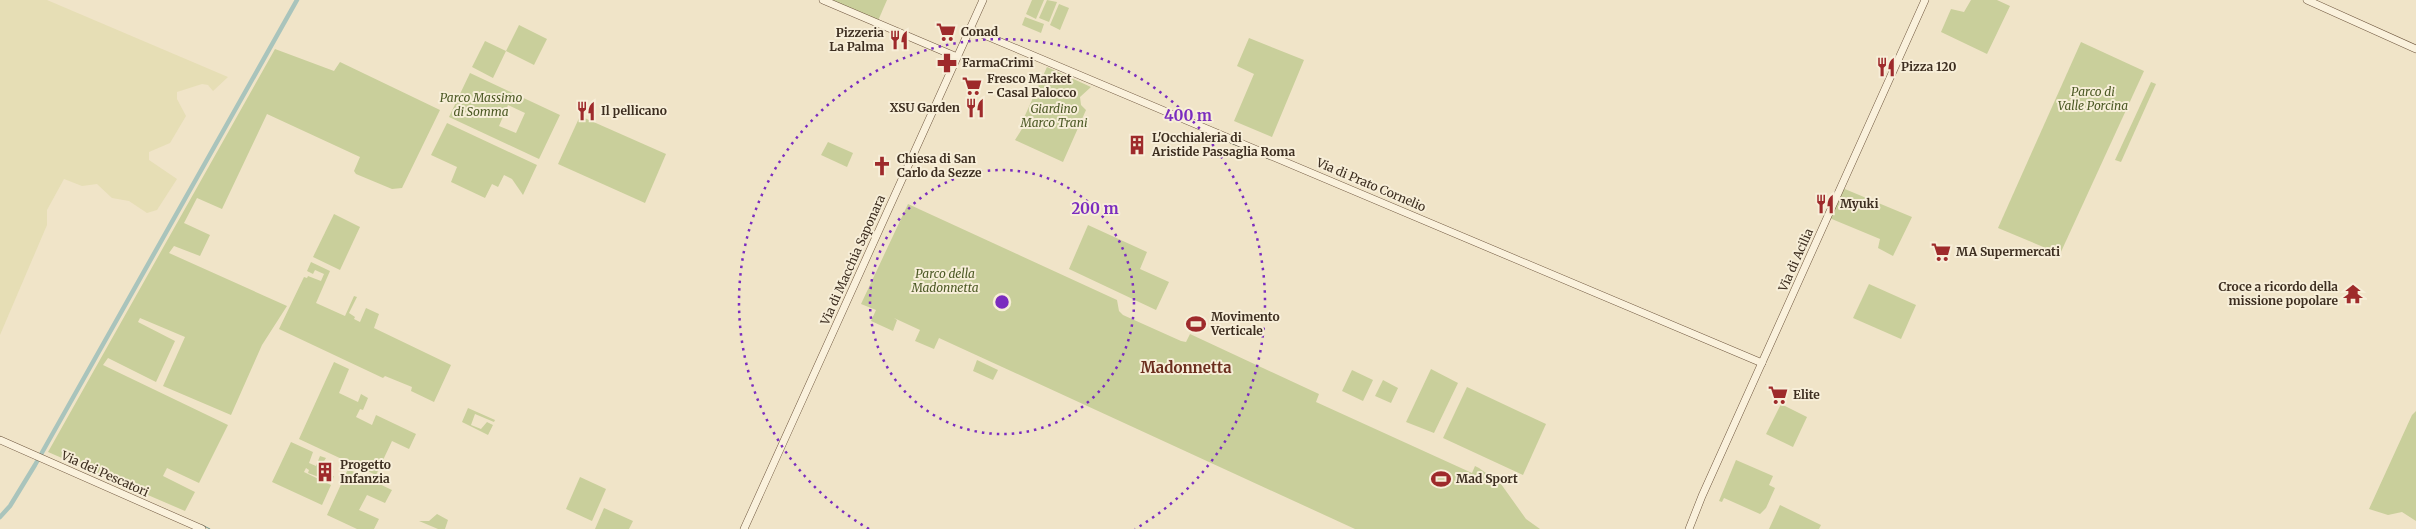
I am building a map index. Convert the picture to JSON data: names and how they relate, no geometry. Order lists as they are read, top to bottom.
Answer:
{
  "streets": {
    "street": [
      "Via di Prato Cornelio",
      "Via di Macchia Saponara",
      "Via di Acilia",
      "Via dei Pescatori"
    ]
  },
  "crossings": [
    ["Via di Prato Cornelio", "Via di Macchia Saponara"],
    ["Via di Prato Cornelio", "Via di Acilia"]
  ],
  "districts": ["Madonnetta"],
  "parks": [
    "Parco di Valle Porcina",
    "Parco Massimo di Somma",
    "Giardino Marco Trani",
    "Parco della Madonnetta"
  ],
  "places": {
    "supermarket": [
      "Conad",
      "Fresco Market - Casal Palocco",
      "MA Supermercati",
      "Elite"
    ],
    "restaurant": [
      "Pizzeria La Palma",
      "Pizza 120",
      "XSU Garden",
      "Il pellicano",
      "Myuki"
    ],
    "pharmacy": ["FarmaCrimi"],
    "building": ["L'Occhialeria di Aristide Passaglia Roma", "Progetto Infanzia"],
    "church": ["Chiesa di San Carlo da Sezze"],
    "temple": ["Croce a ricordo della missione popolare"],
    "sports": ["Movimento Verticale", "Mad Sport"]
  },
  "rings": ["400 m", "200 m"]
}
